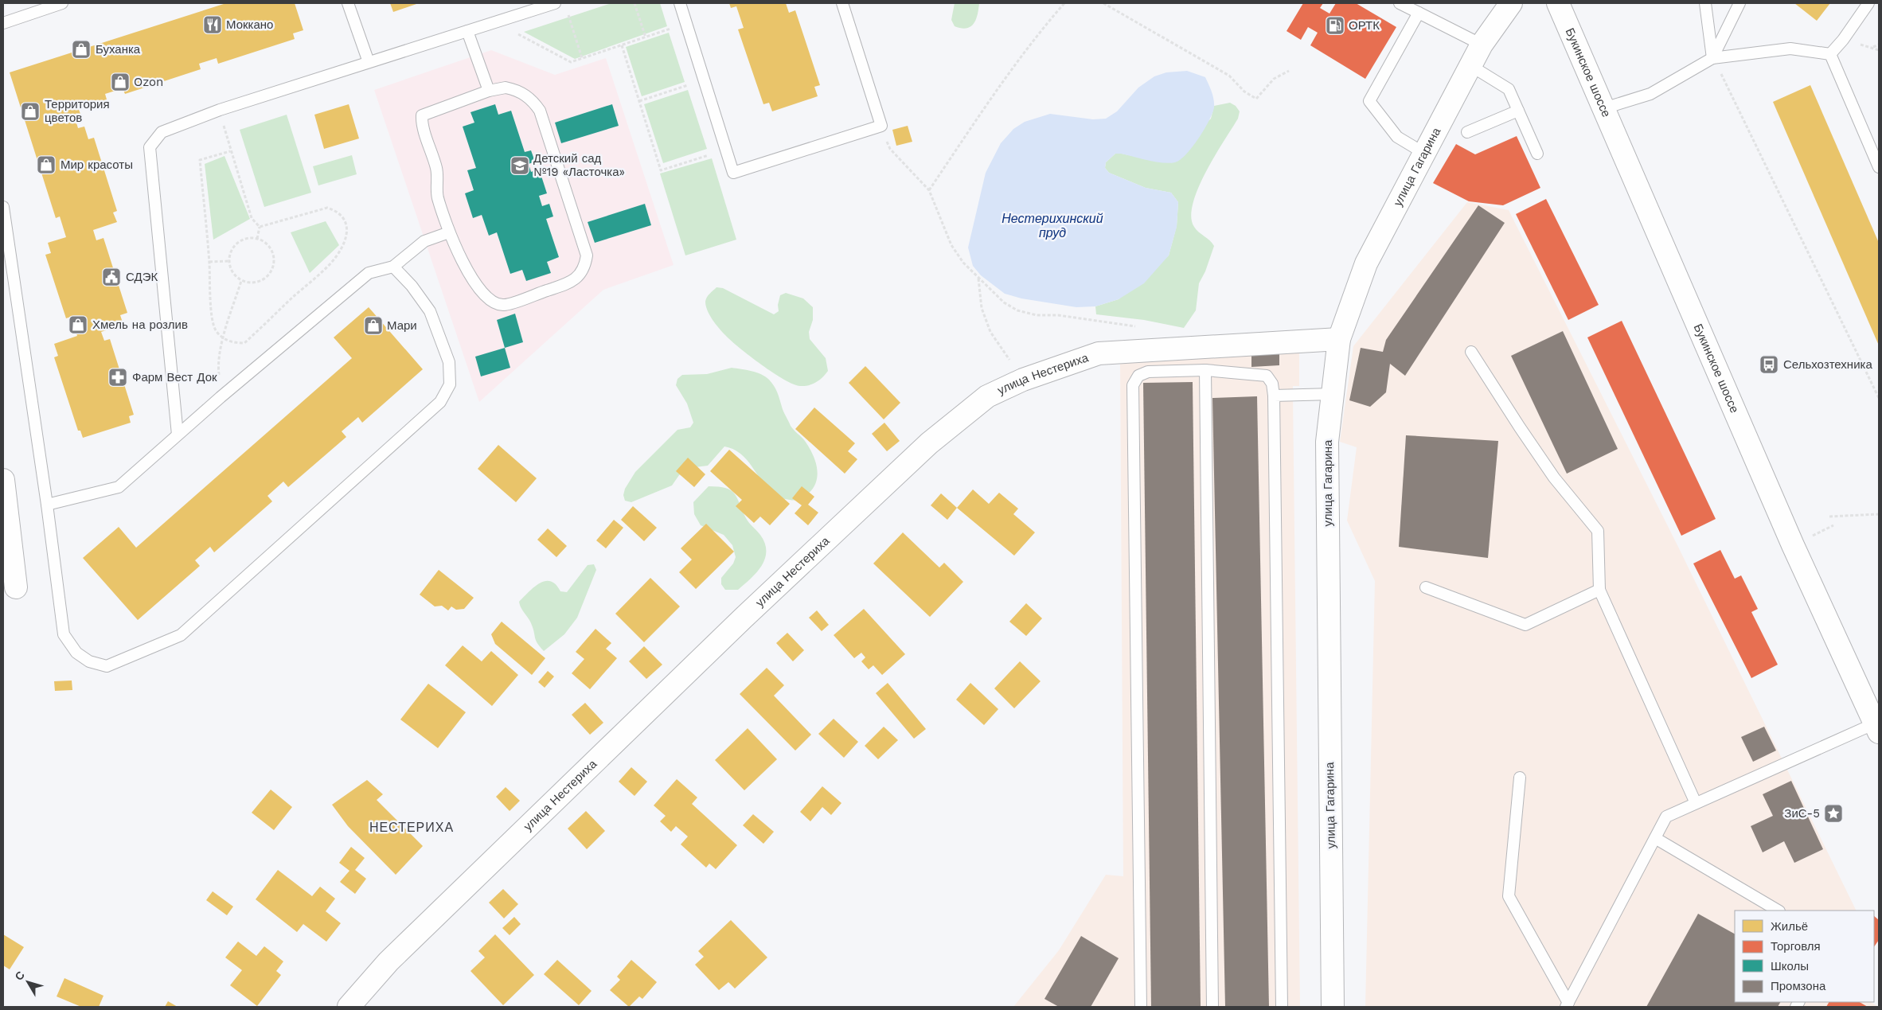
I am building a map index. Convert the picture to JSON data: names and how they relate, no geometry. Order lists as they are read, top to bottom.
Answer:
{
  "streets": {
    "street": ["Букинское шоссе", "улица Гагарина", "улица Нестериха"]
  },
  "crossings": [
    ["улица Гагарина", "улица Нестериха"]
  ],
  "districts": ["НЕСТЕРИХА"],
  "water": ["Нестерихинский пруд"],
  "places": {
    "restaurant": ["Моккано"],
    "fuel station": ["ОРТК"],
    "shop": [
      "Буханка",
      "Ozon",
      "Территория цветов",
      "Мир красоты",
      "Хмель на розлив",
      "Мари"
    ],
    "school or university": ["Детский сад №19 «Ласточка»"],
    "public building": ["СДЭК"],
    "bus stop": ["Сельхозтехника"],
    "pharmacy": ["Фарм Вест Док"],
    "place": ["ЗиС-5"]
  },
  "legend": [
    "Жильё",
    "Торговля",
    "Школы",
    "Промзона"
  ],
  "north": "top left"
}
